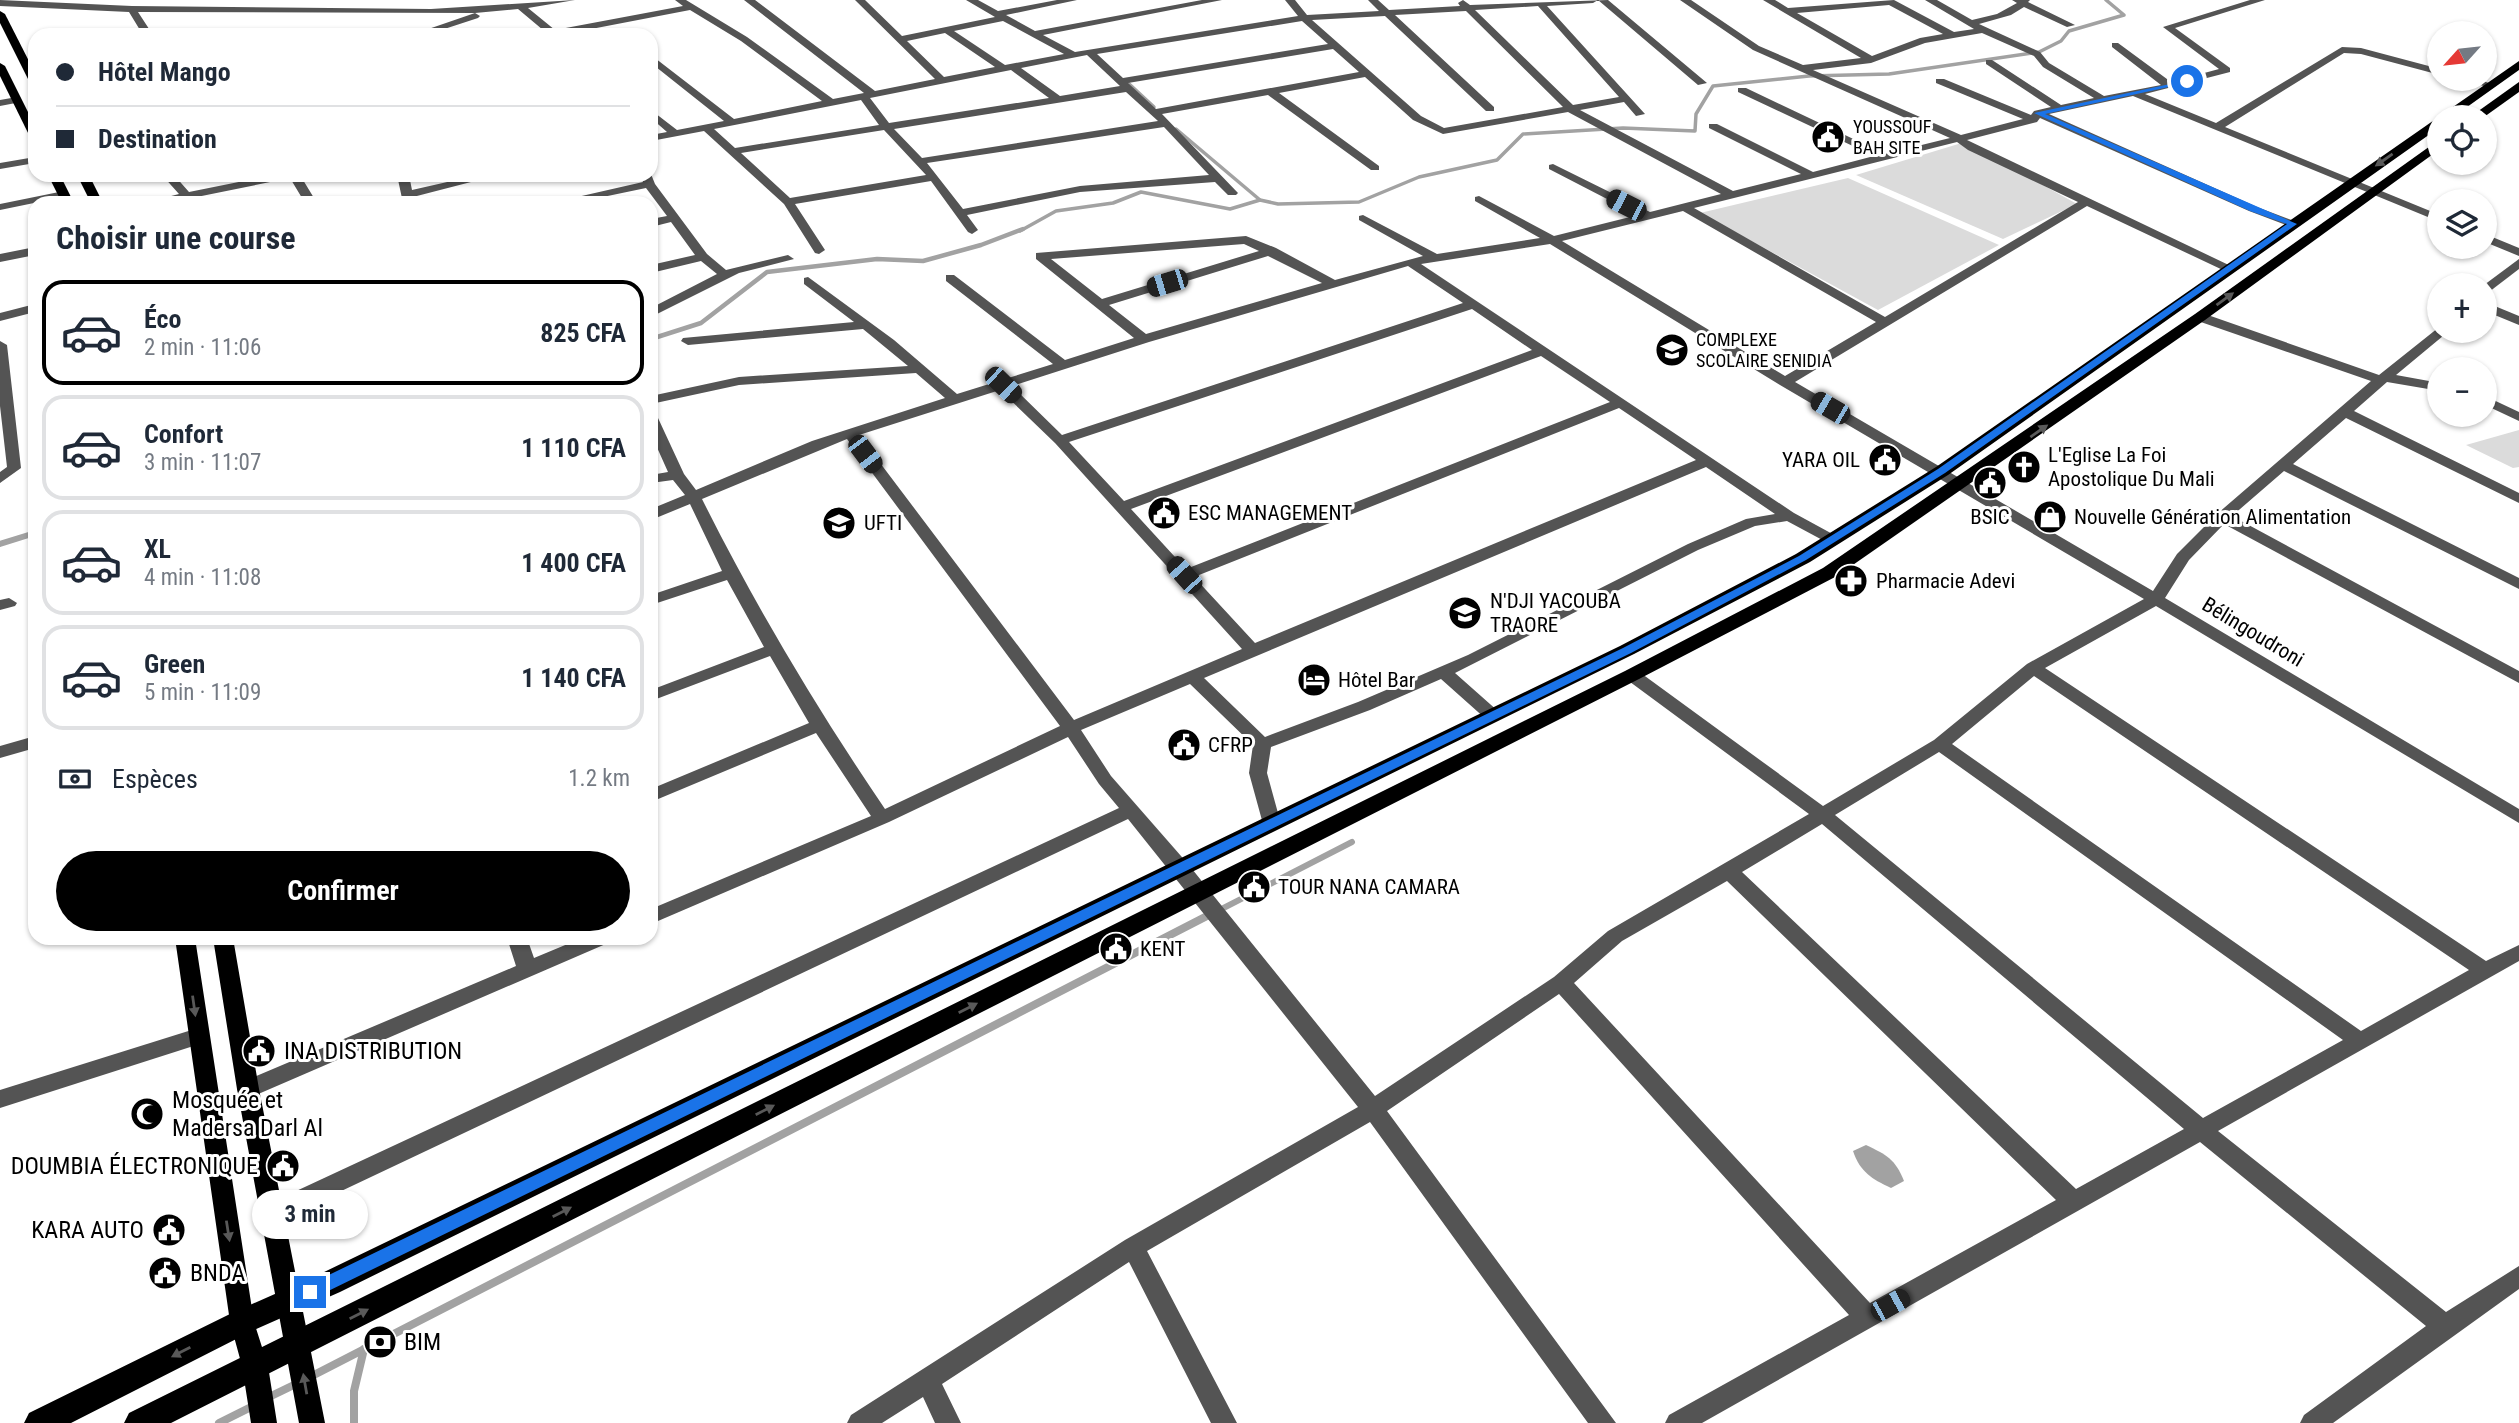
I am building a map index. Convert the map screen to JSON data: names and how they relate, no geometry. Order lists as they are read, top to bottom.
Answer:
{
  "streets": {
    "street": ["Bélingoudroni"]
  },
  "places": {
    "public building": [
      "YOUSSOUF BAH SITE",
      "YARA OIL",
      "BSIC",
      "ESC MANAGEMENT",
      "CFRP",
      "TOUR NANA CAMARA",
      "KENT",
      "INA DISTRIBUTION",
      "DOUMBIA ÉLECTRONIQUE",
      "KARA AUTO",
      "BNDA"
    ],
    "school or university": ["COMPLEXE SCOLAIRE SENIDIA", "UFTI", "N'DJI YACOUBA TRAORE"],
    "church": ["L'Eglise La Foi Apostolique Du Mali"],
    "shop": ["Nouvelle Génération Alimentation"],
    "pharmacy": ["Pharmacie Adevi"],
    "hotel": ["Hôtel Bar"],
    "mosque": ["Mosquée et Madersa Darl Al"],
    "bank": ["BIM"]
  },
  "north": "bottom left",
  "page": {
    "map_buttons": ["+", "−"],
    "banner": ["Hôtel Mango", "Destination"],
    "heading": "Choisir une course",
    "list": [
      {
        "name": "Éco",
        "note": "2 min · 11:06",
        "value": "825 CFA"
      },
      {
        "name": "Confort",
        "note": "3 min · 11:07",
        "value": "1 110 CFA"
      },
      {
        "name": "XL",
        "note": "4 min · 11:08",
        "value": "1 400 CFA"
      },
      {
        "name": "Green",
        "note": "5 min · 11:09",
        "value": "1 140 CFA"
      }
    ],
    "pay": ["Espèces", "1.2 km"],
    "buttons": "Confirmer",
    "bubble": "3 min"
  }
}
